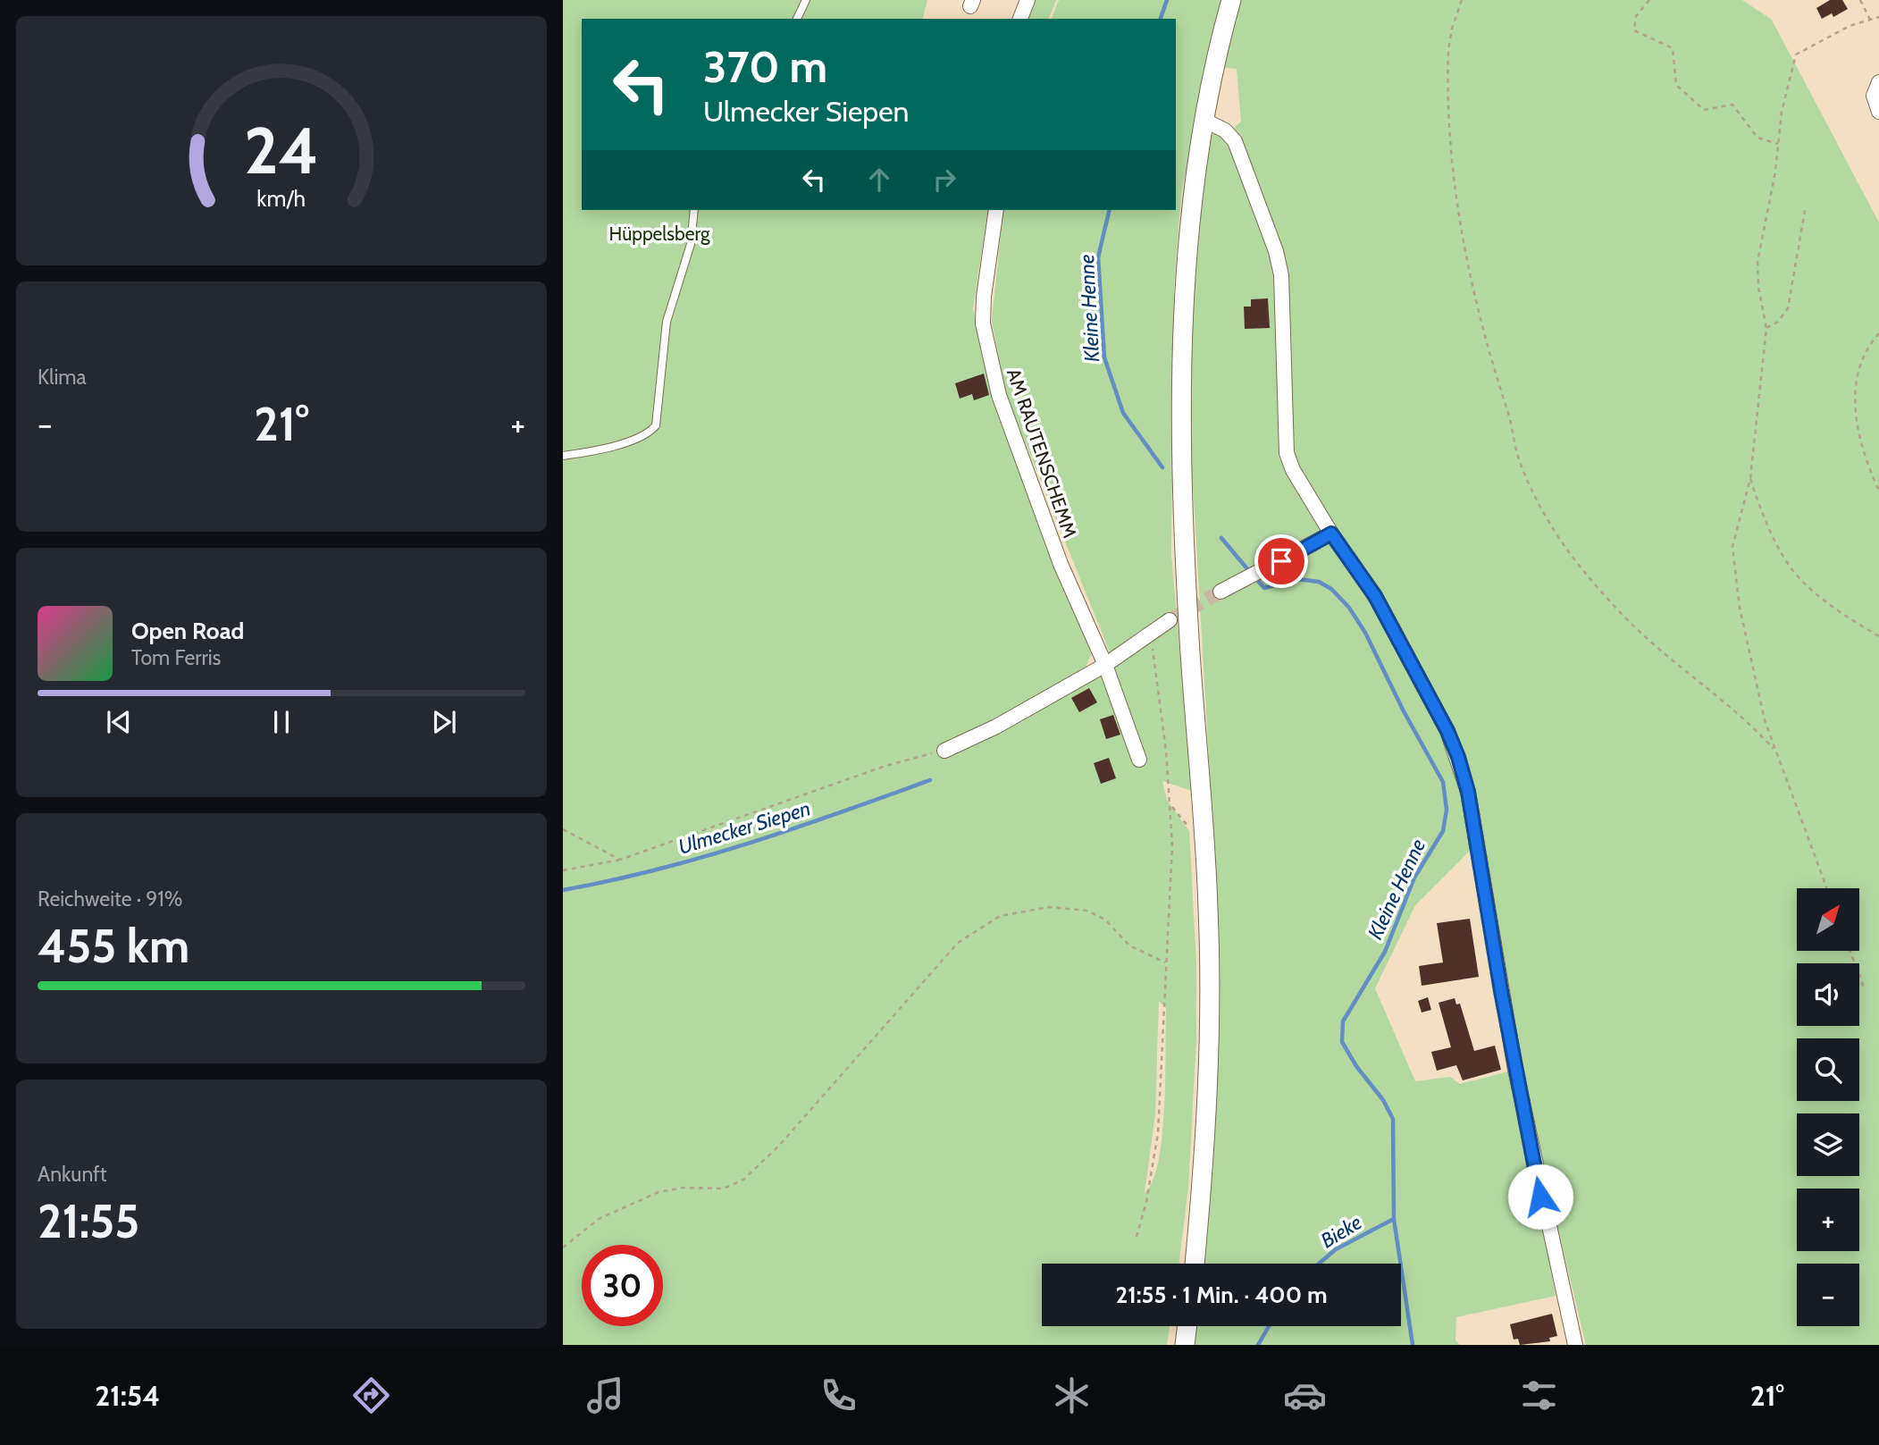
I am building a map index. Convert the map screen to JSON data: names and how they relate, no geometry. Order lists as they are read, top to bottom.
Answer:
{
  "streets": {
    "street": ["AM RAUTENSCHEMM"]
  },
  "water": ["Kleine Henne", "Ulmecker Siepen", "Bieke"],
  "parks": ["Hüppelsberg"],
  "north": "top right",
  "page": {
    "turn": ["370 m", "Ulmecker Siepen"],
    "tile": [
      "Klima",
      ["Reichweite · 91%", "455 km"],
      ["Ankunft", "21:55"]
    ],
    "heat": ["−", "21°", "+"],
    "song": ["Open Road", "Tom Ferris"],
    "map_buttons": ["+", "−"],
    "limit": "30",
    "trip": "21:55 · 1 Min. · 400 m",
    "tabs": ["21:54", "21°"],
    "gauge": ["24", "km/h"]
  }
}
